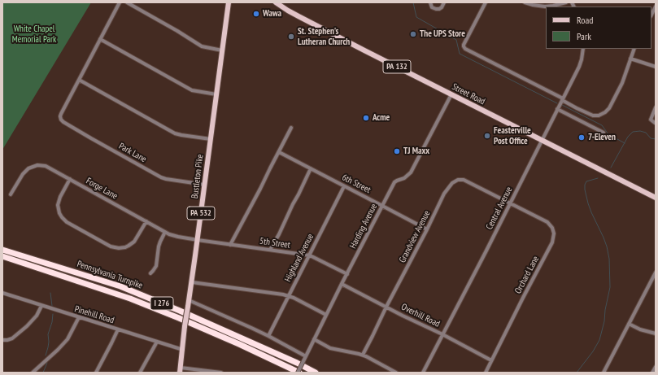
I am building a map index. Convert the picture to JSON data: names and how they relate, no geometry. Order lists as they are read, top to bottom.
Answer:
{
  "streets": {
    "highway": ["Pennsylvania Turnpike", "I 276"],
    "main road": [
      "PA 132",
      "Street Road",
      "Bustleton Pike",
      "PA 532"
    ],
    "street": [
      "Park Lane",
      "6th Street",
      "Forge Lane",
      "Central Avenue",
      "Harding Avenue",
      "Grandview Avenue",
      "5th Street",
      "Highland Avenue",
      "Orchard Lane",
      "Pinehill Road",
      "Overhill Road"
    ]
  },
  "crossings": [
    ["Street Road", "Central Avenue"],
    ["Street Road", "Harding Avenue"],
    ["Park Lane", "Bustleton Pike"],
    ["Bustleton Pike", "Forge Lane"],
    ["Bustleton Pike", "5th Street"],
    ["Bustleton Pike", "Pinehill Road"],
    ["6th Street", "Harding Avenue"],
    ["6th Street", "Grandview Avenue"],
    ["6th Street", "Highland Avenue"],
    ["Forge Lane", "5th Street"],
    ["Central Avenue", "Grandview Avenue"],
    ["Central Avenue", "Orchard Lane"],
    ["Central Avenue", "Overhill Road"],
    ["Harding Avenue", "5th Street"],
    ["Harding Avenue", "Pennsylvania Turnpike"],
    ["Harding Avenue", "Overhill Road"],
    ["Grandview Avenue", "Orchard Lane"],
    ["Grandview Avenue", "Overhill Road"],
    ["5th Street", "Highland Avenue"],
    ["Orchard Lane", "Overhill Road"]
  ],
  "parks": ["White Chapel Memorial Park"],
  "places": [
    "Wawa",
    "The UPS Store",
    "St. Stephen's Lutheran Church",
    "Acme",
    "Feasterville Post Office",
    "7-Eleven",
    "TJ Maxx"
  ],
  "legend": ["Road", "Park"]
}
